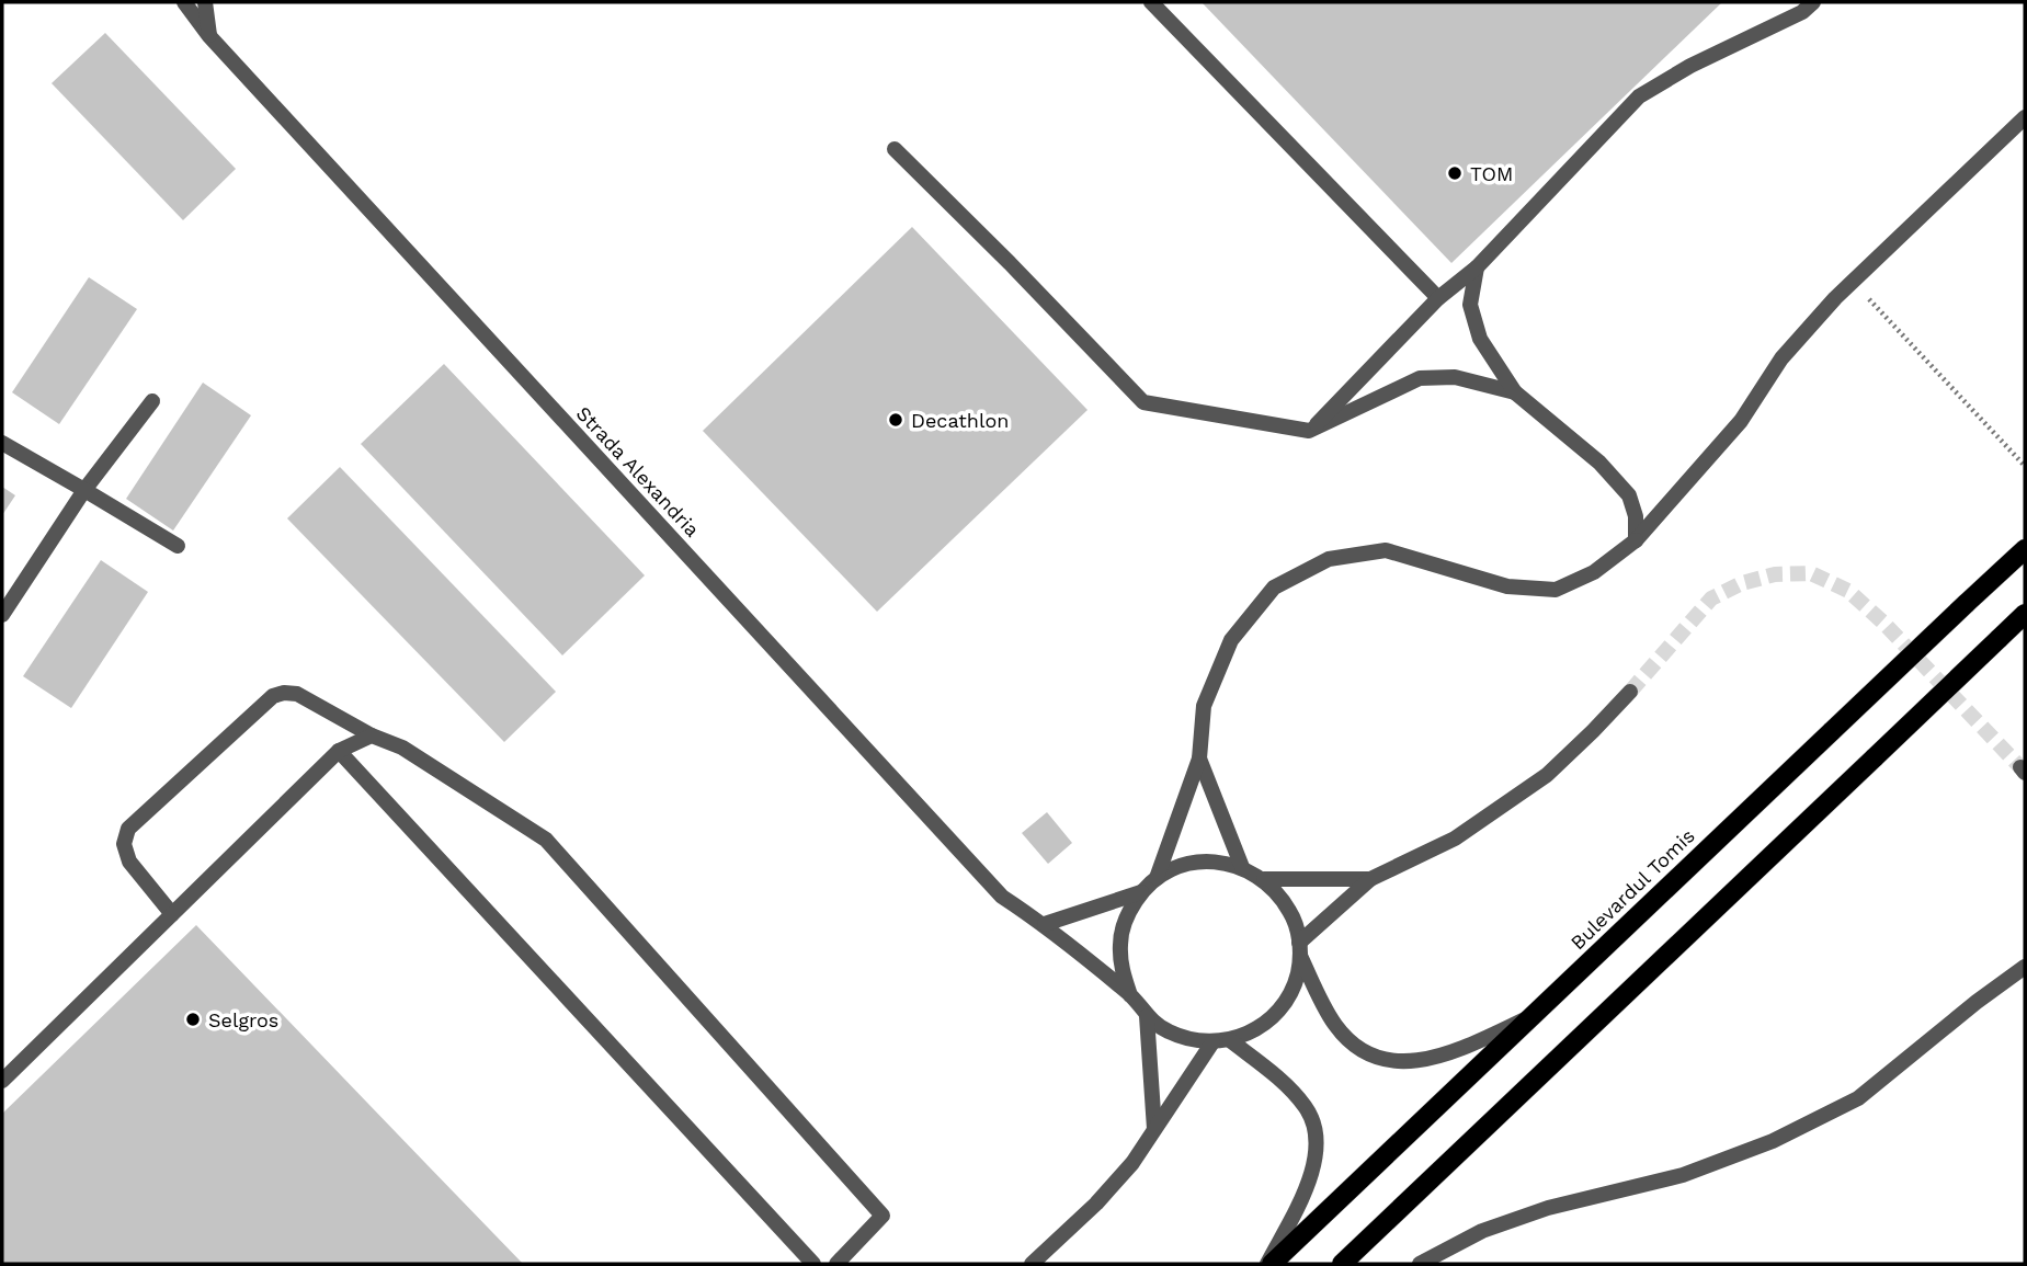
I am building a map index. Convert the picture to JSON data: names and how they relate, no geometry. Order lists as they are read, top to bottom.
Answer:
{
  "streets": {
    "main road": ["Bulevardul Tomis"],
    "street": ["Strada Alexandria"]
  },
  "places": ["TOM", "Decathlon", "Selgros"]
}
